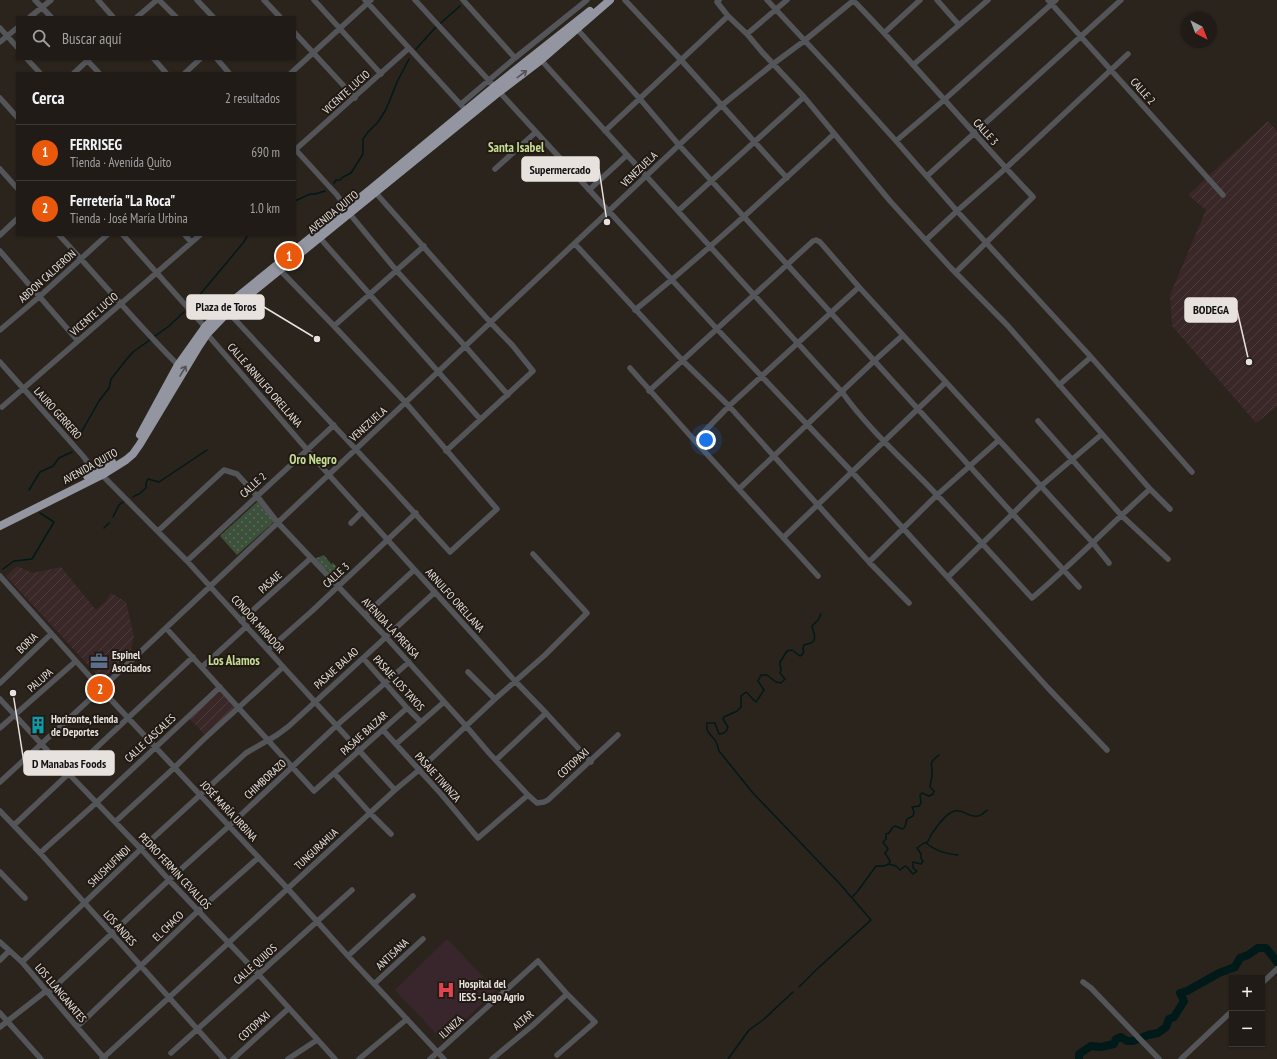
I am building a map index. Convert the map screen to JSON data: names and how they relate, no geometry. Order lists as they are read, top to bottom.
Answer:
{
  "streets": {
    "highway": ["AVENIDA QUITO"],
    "street": [
      "CALLE 2",
      "VICENTE LUCIO",
      "CALLE 3",
      "VENEZUELA",
      "ABDON CALDERON",
      "CALLE ARNULFO ORELLANA",
      "LAURO GERRERO",
      "PASAJE",
      "ARNULFO ORELLANA",
      "CONDOR MIRADOR",
      "AVENIDA LA PRENSA",
      "BORJA",
      "PASAJE BALAO",
      "PALUPA",
      "PASAJE LOS TAYOS",
      "PASAJE BALZAR",
      "CALLE CASCALES",
      "COTOPAXI",
      "PASAJE TIWINZA",
      "CHIMBORAZO",
      "JOSÉ MARÍA URBINA",
      "TUNGURAHUA",
      "SHUSHUFINDI",
      "PEDRO FERMIN CEVALLOS",
      "EL CHACO",
      "LOS ANDES",
      "ANTISANA",
      "CALLE QUIJOS",
      "LOS LLANGANATES",
      "ALTAR",
      "ILINIZA"
    ]
  },
  "crossings": [
    ["CALLE 2", "CALLE ARNULFO ORELLANA"],
    ["CALLE 2", "ARNULFO ORELLANA"],
    ["CALLE 2", "CONDOR MIRADOR"],
    ["CALLE 2", "AVENIDA LA PRENSA"],
    ["VICENTE LUCIO", "CALLE ARNULFO ORELLANA"],
    ["VICENTE LUCIO", "LAURO GERRERO"],
    ["CALLE 3", "ARNULFO ORELLANA"],
    ["CALLE 3", "CONDOR MIRADOR"],
    ["CALLE 3", "AVENIDA LA PRENSA"],
    ["VENEZUELA", "ARNULFO ORELLANA"],
    ["VENEZUELA", "CONDOR MIRADOR"],
    ["VENEZUELA", "AVENIDA LA PRENSA"],
    ["VENEZUELA", "JOSÉ MARÍA URBINA"],
    ["VENEZUELA", "PEDRO FERMIN CEVALLOS"],
    ["AVENIDA QUITO", "CALLE ARNULFO ORELLANA"],
    ["AVENIDA QUITO", "LAURO GERRERO"],
    ["AVENIDA QUITO", "CONDOR MIRADOR"],
    ["CALLE ARNULFO ORELLANA", "ARNULFO ORELLANA"],
    ["LAURO GERRERO", "CONDOR MIRADOR"],
    ["PASAJE", "CONDOR MIRADOR"],
    ["PASAJE", "AVENIDA LA PRENSA"],
    ["ARNULFO ORELLANA", "PASAJE BALAO"],
    ["ARNULFO ORELLANA", "COTOPAXI"],
    ["ARNULFO ORELLANA", "TUNGURAHUA"],
    ["CONDOR MIRADOR", "AVENIDA LA PRENSA"],
    ["CONDOR MIRADOR", "PASAJE BALAO"],
    ["CONDOR MIRADOR", "PASAJE BALZAR"],
    ["CONDOR MIRADOR", "CHIMBORAZO"],
    ["CONDOR MIRADOR", "TUNGURAHUA"],
    ["AVENIDA LA PRENSA", "PASAJE BALAO"],
    ["AVENIDA LA PRENSA", "COTOPAXI"],
    ["AVENIDA LA PRENSA", "PASAJE TIWINZA"],
    ["AVENIDA LA PRENSA", "CHIMBORAZO"],
    ["AVENIDA LA PRENSA", "TUNGURAHUA"],
    ["BORJA", "JOSÉ MARÍA URBINA"],
    ["PASAJE BALAO", "PASAJE LOS TAYOS"],
    ["PASAJE BALAO", "SHUSHUFINDI"],
    ["PALUPA", "JOSÉ MARÍA URBINA"],
    ["PALUPA", "PEDRO FERMIN CEVALLOS"],
    ["PASAJE LOS TAYOS", "PASAJE BALZAR"],
    ["PASAJE LOS TAYOS", "CHIMBORAZO"],
    ["PASAJE BALZAR", "PASAJE TIWINZA"],
    ["PASAJE BALZAR", "CHIMBORAZO"],
    ["CALLE CASCALES", "JOSÉ MARÍA URBINA"],
    ["CALLE CASCALES", "PEDRO FERMIN CEVALLOS"],
    ["CALLE CASCALES", "LOS ANDES"],
    ["COTOPAXI", "PEDRO FERMIN CEVALLOS"],
    ["PASAJE TIWINZA", "TUNGURAHUA"],
    ["CHIMBORAZO", "JOSÉ MARÍA URBINA"],
    ["CHIMBORAZO", "PEDRO FERMIN CEVALLOS"],
    ["CHIMBORAZO", "LOS ANDES"],
    ["CHIMBORAZO", "LOS LLANGANATES"],
    ["JOSÉ MARÍA URBINA", "TUNGURAHUA"],
    ["JOSÉ MARÍA URBINA", "SHUSHUFINDI"],
    ["JOSÉ MARÍA URBINA", "EL CHACO"],
    ["JOSÉ MARÍA URBINA", "ANTISANA"],
    ["JOSÉ MARÍA URBINA", "CALLE QUIJOS"],
    ["JOSÉ MARÍA URBINA", "ILINIZA"],
    ["TUNGURAHUA", "PEDRO FERMIN CEVALLOS"],
    ["TUNGURAHUA", "LOS ANDES"],
    ["TUNGURAHUA", "LOS LLANGANATES"],
    ["SHUSHUFINDI", "PEDRO FERMIN CEVALLOS"],
    ["SHUSHUFINDI", "LOS ANDES"],
    ["SHUSHUFINDI", "LOS LLANGANATES"],
    ["PEDRO FERMIN CEVALLOS", "EL CHACO"],
    ["PEDRO FERMIN CEVALLOS", "CALLE QUIJOS"],
    ["EL CHACO", "LOS ANDES"],
    ["EL CHACO", "LOS LLANGANATES"],
    ["LOS ANDES", "CALLE QUIJOS"],
    ["ALTAR", "ILINIZA"]
  ],
  "districts": ["Santa Isabel", "Oro Negro", "Los Alamos"],
  "places": {
    "other": [
      "Supermercado",
      "Plaza de Toros",
      "BODEGA",
      "D Manabas Foods"
    ],
    "office": ["Espinel Asociados"],
    "building": ["Horizonte, tienda de Deportes"],
    "hospital": ["Hospital del IESS - Lago Agrio"]
  },
  "north": "bottom right",
  "page": {
    "search": "Buscar aquí",
    "heading": ["Cerca", "2 resultados"],
    "list": [
      {
        "mark": "1",
        "name": "FERRISEG",
        "note": "Tienda · Avenida Quito",
        "value": "690 m"
      },
      {
        "mark": "2",
        "name": "Ferretería \"La Roca\"",
        "note": "Tienda · José María Urbina",
        "value": "1.0 km"
      }
    ],
    "pins": ["1", "2"],
    "map_buttons": ["+", "−"]
  }
}
